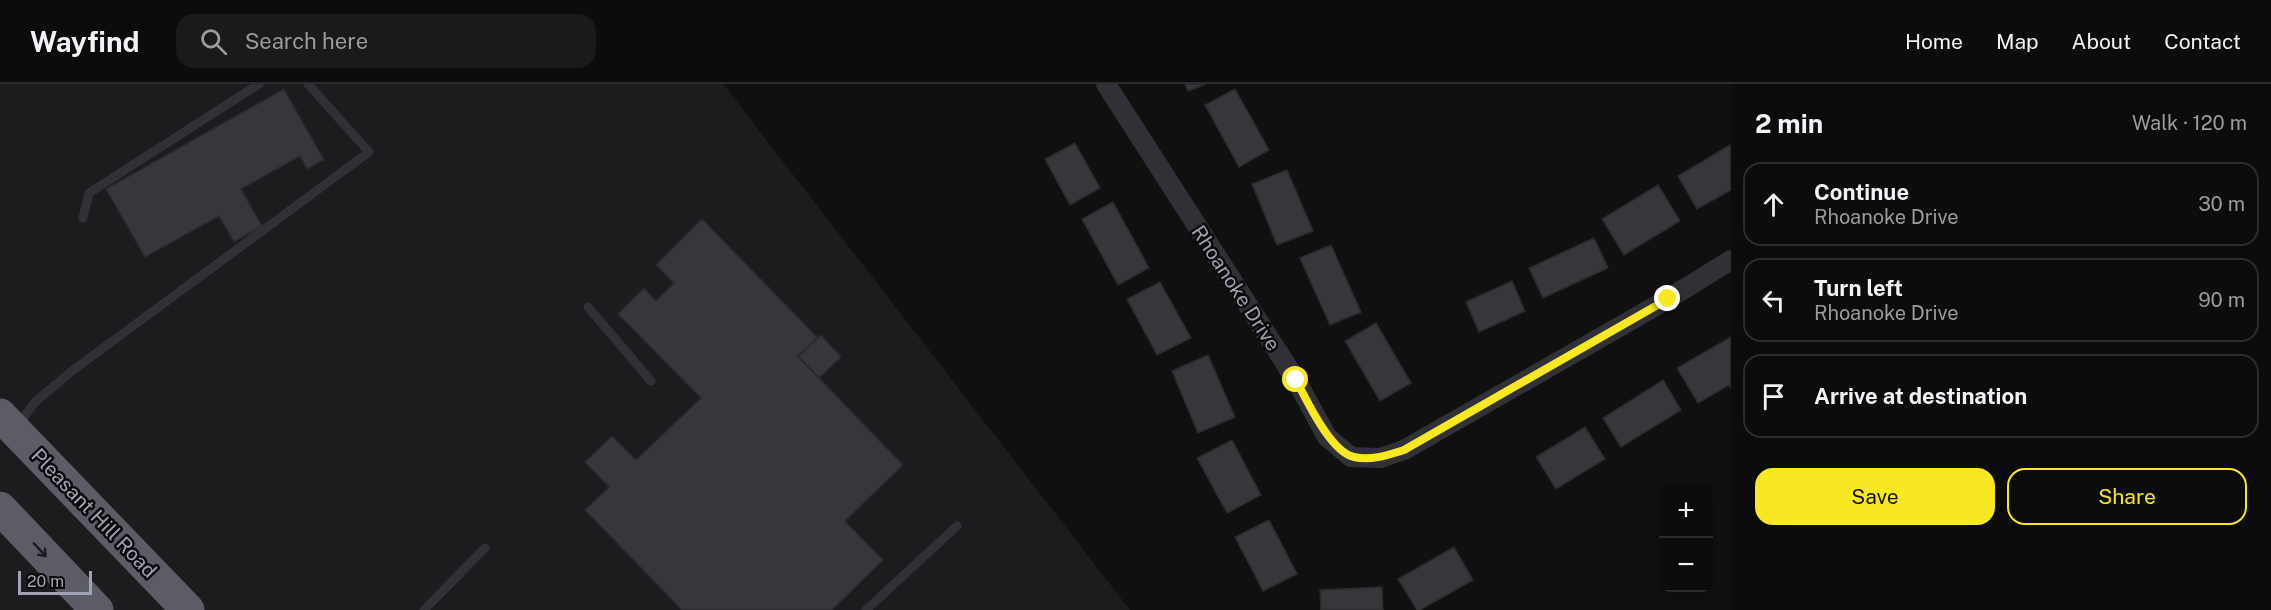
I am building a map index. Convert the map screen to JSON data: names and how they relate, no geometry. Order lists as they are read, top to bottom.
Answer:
{
  "streets": {
    "highway": ["Pleasant Hill Road"],
    "street": ["Rhoanoke Drive"]
  },
  "scale_bar": "20 m",
  "page": {
    "header": "Wayfind",
    "search": "Search here",
    "nav": [
      "Home",
      "Map",
      "About",
      "Contact"
    ],
    "heading": ["2 min", "Walk · 120 m"],
    "list": [
      ["Continue", "Rhoanoke Drive", "30 m"],
      ["Turn left", "Rhoanoke Drive", "90 m"],
      "Arrive at destination"
    ],
    "buttons": ["Save", "Share"],
    "map_buttons": ["+", "−"],
    "scale": "20 m"
  }
}
